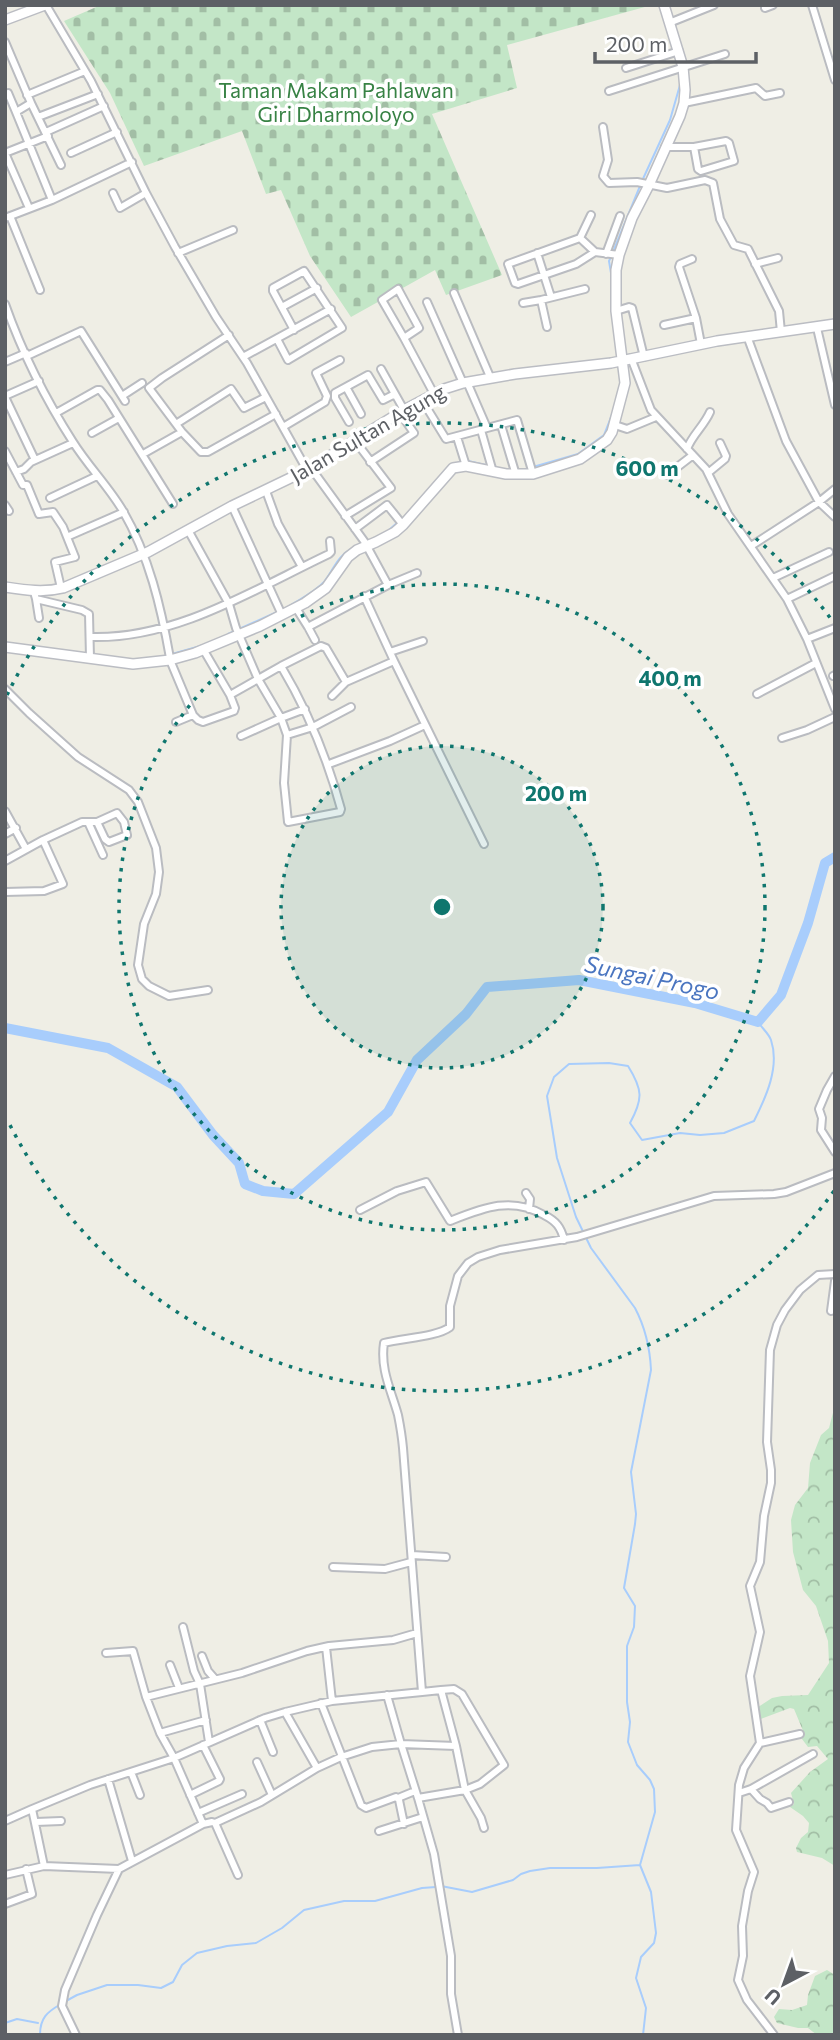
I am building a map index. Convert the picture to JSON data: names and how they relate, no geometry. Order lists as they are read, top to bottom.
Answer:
{
  "streets": {
    "main road": ["Jalan Sultan Agung"]
  },
  "water": ["Sungai Progo"],
  "parks": ["Taman Makam Pahlawan Giri Dharmoloyo"],
  "scale_bar": "200 m",
  "north": "bottom left",
  "rings": ["600 m", "400 m", "200 m"]
}
